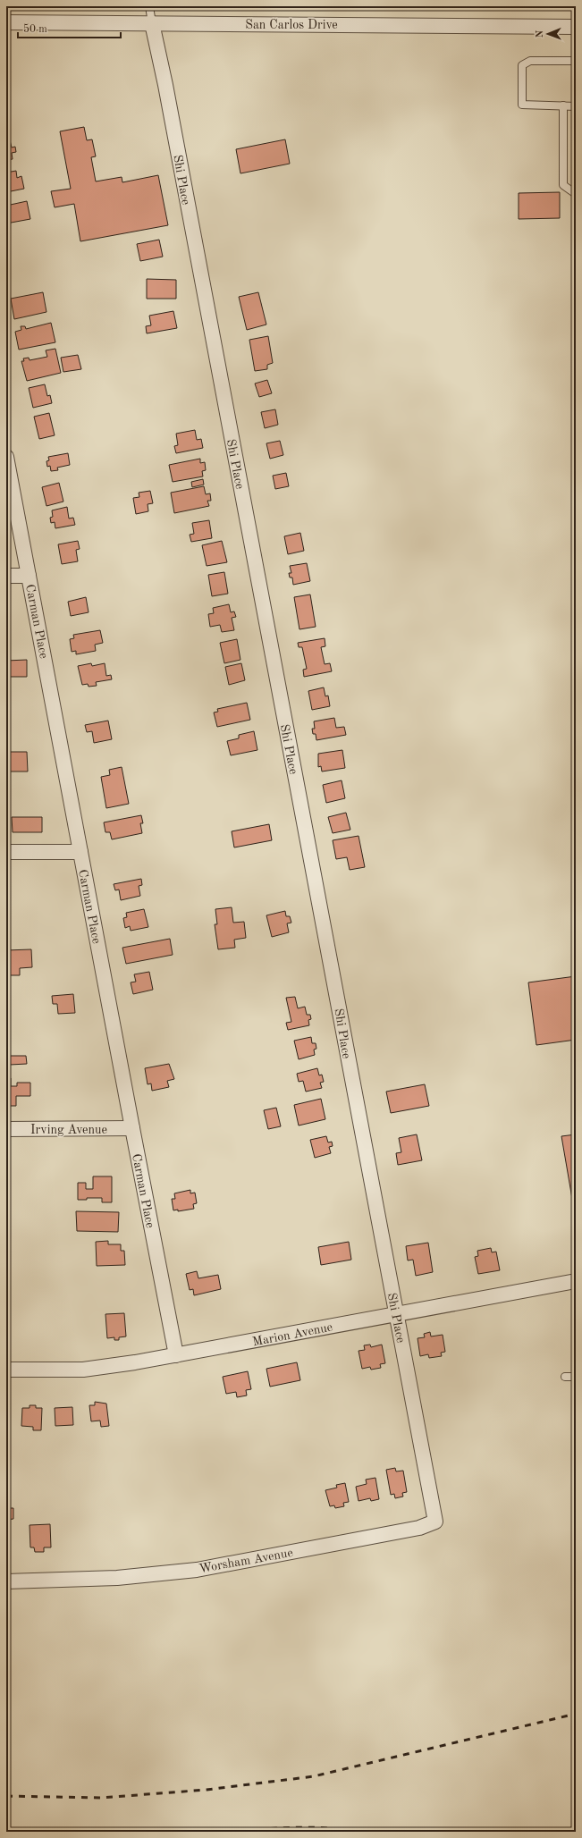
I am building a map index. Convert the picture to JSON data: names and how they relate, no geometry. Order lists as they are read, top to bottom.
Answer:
{
  "streets": {
    "street": [
      "San Carlos Drive",
      "Shi Place",
      "Carman Place",
      "Irving Avenue",
      "Marion Avenue",
      "Worsham Avenue"
    ]
  },
  "crossings": [
    ["San Carlos Drive", "Shi Place"],
    ["Shi Place", "Marion Avenue"],
    ["Shi Place", "Worsham Avenue"],
    ["Carman Place", "Irving Avenue"],
    ["Carman Place", "Marion Avenue"]
  ],
  "scale_bar": "50 m",
  "north": "left"
}
